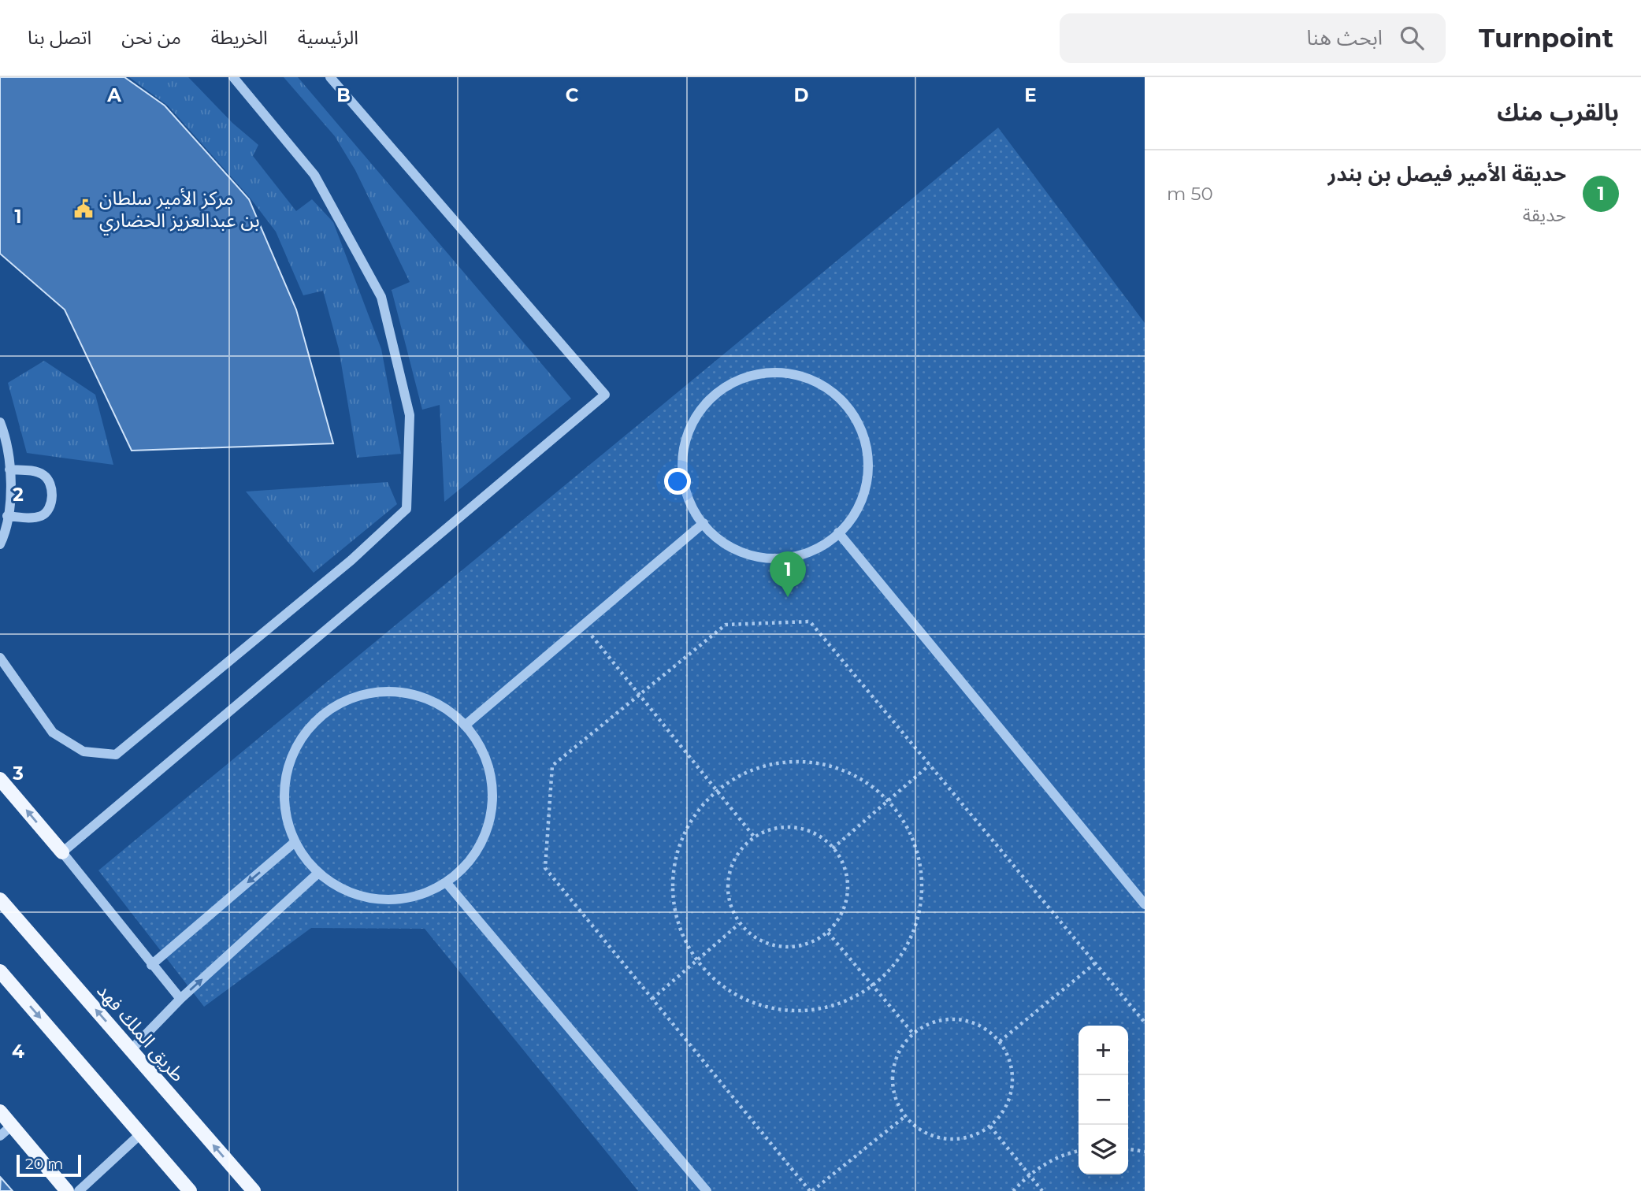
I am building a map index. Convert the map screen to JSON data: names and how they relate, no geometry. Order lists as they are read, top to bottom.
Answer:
{
  "streets": {
    "main road": ["طريق الملك فهد"]
  },
  "places": {
    "public building": ["مركز الأمير سلطان بن عبدالعزيز الحضاري"]
  },
  "scale_bar": "20 m",
  "page": {
    "header": "Turnpoint",
    "search": "ابحث هنا",
    "nav": [
      "الرئيسية",
      "الخريطة",
      "من نحن",
      "اتصل بنا"
    ],
    "heading": "بالقرب منك",
    "list": [
      {
        "mark": "1",
        "name": "حديقة الأمير فيصل بن بندر",
        "note": "حديقة",
        "value": "50 m"
      }
    ],
    "pins": "1",
    "map_buttons": ["+", "−"],
    "scale": "20 m"
  },
  "grid": {
    "columns": [
      "A",
      "B",
      "C",
      "D",
      "E"
    ],
    "rows": [
      "1",
      "2",
      "3",
      "4"
    ]
  }
}
